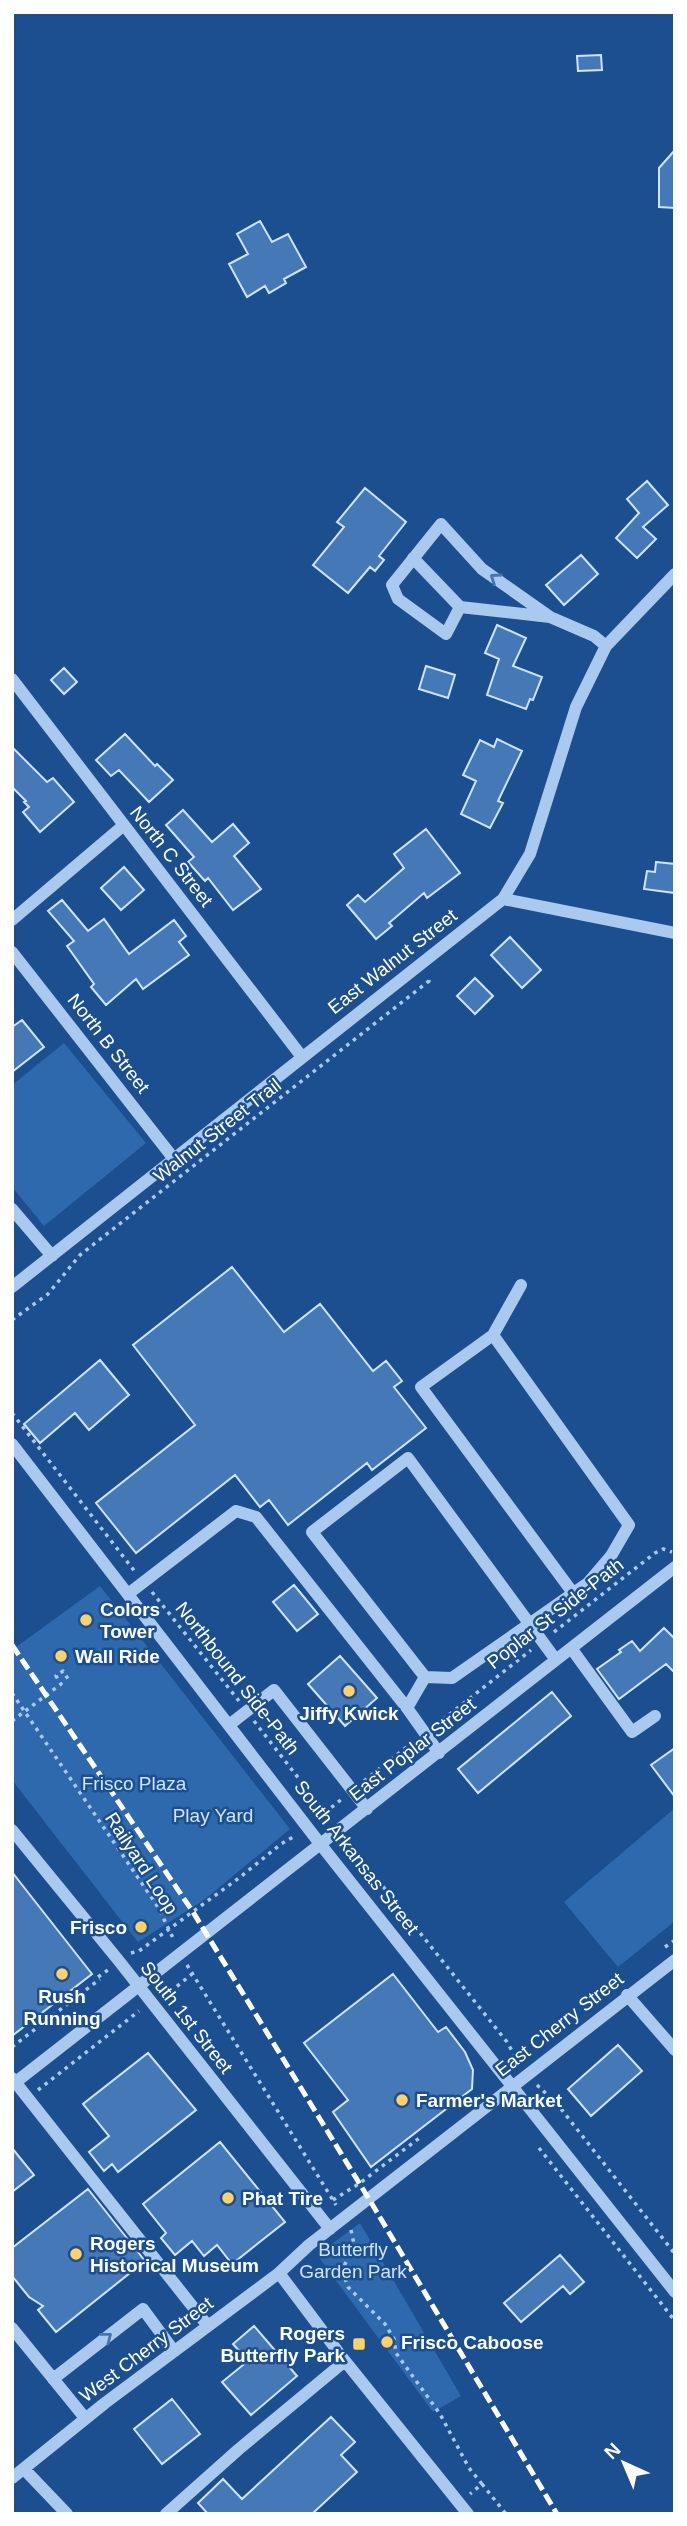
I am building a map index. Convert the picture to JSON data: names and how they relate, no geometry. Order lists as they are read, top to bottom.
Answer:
{
  "streets": {
    "street": [
      "North C Street",
      "East Walnut Street",
      "North B Street",
      "East Poplar Street",
      "South Arkansas Street",
      "South 1st Street",
      "East Cherry Street",
      "West Cherry Street"
    ],
    "path": [
      "Walnut Street Trail",
      "Poplar St Side-Path",
      "Northbound Side-Path",
      "Railyard Loop"
    ]
  },
  "crossings": [
    ["North C Street", "East Walnut Street"],
    ["East Walnut Street", "North B Street"],
    ["East Walnut Street", "Walnut Street Trail"],
    ["Poplar St Side-Path", "Northbound Side-Path"],
    ["Northbound Side-Path", "East Poplar Street"],
    ["East Poplar Street", "South Arkansas Street"],
    ["East Poplar Street", "South 1st Street"],
    ["South Arkansas Street", "East Cherry Street"],
    ["South 1st Street", "West Cherry Street"],
    ["East Cherry Street", "West Cherry Street"]
  ],
  "parks": ["Frisco Plaza", "Play Yard", "Butterfly Garden Park"],
  "places": {
    "other": [
      "Colors Tower",
      "Wall Ride",
      "Jiffy Kwick",
      "Frisco",
      "Rush Running",
      "Farmer's Market",
      "Phat Tire",
      "Rogers Historical Museum",
      "Frisco Caboose"
    ],
    "transit": ["Rogers Butterfly Park"]
  },
  "north": "top left"
}
